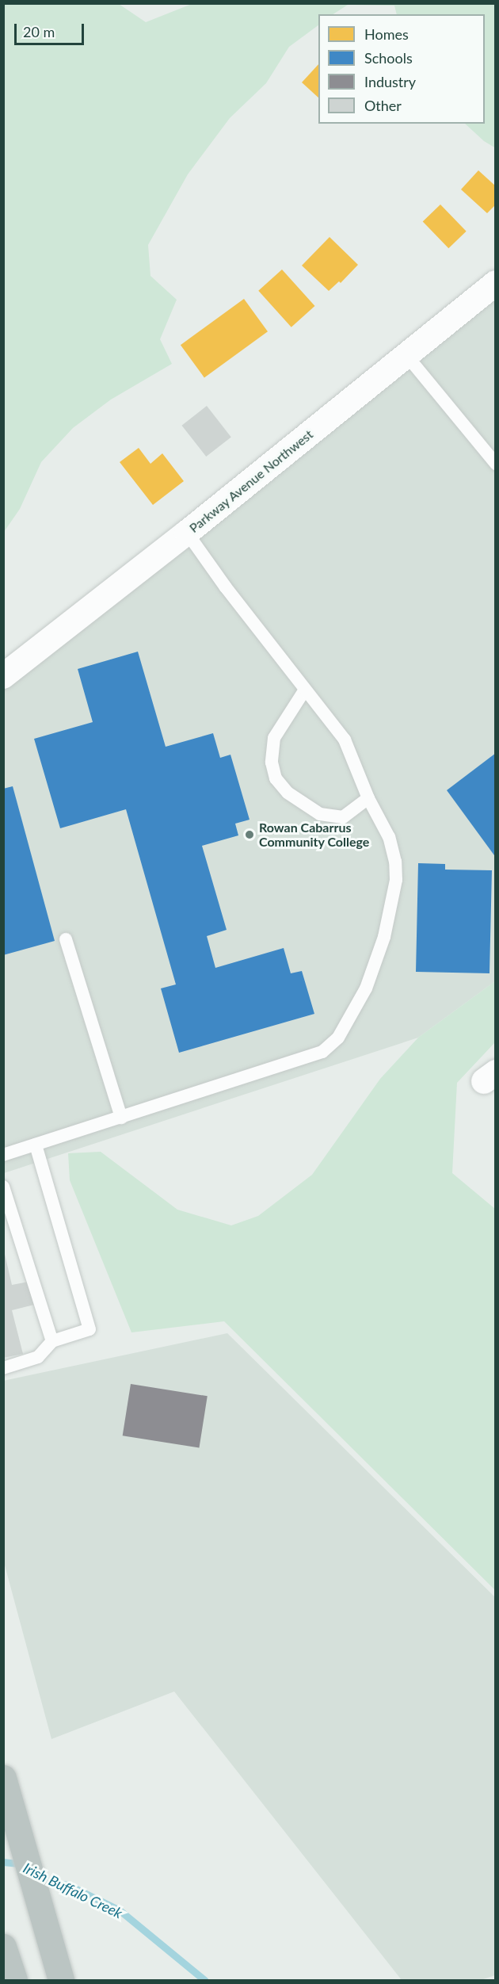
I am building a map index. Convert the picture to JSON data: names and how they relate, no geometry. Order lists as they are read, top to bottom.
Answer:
{
  "streets": {
    "street": ["Parkway Avenue Northwest"]
  },
  "water": ["Irish Buffalo Creek"],
  "places": ["Rowan Cabarrus Community College"],
  "legend": [
    "Homes",
    "Schools",
    "Industry",
    "Other"
  ],
  "scale_bar": "20 m"
}
